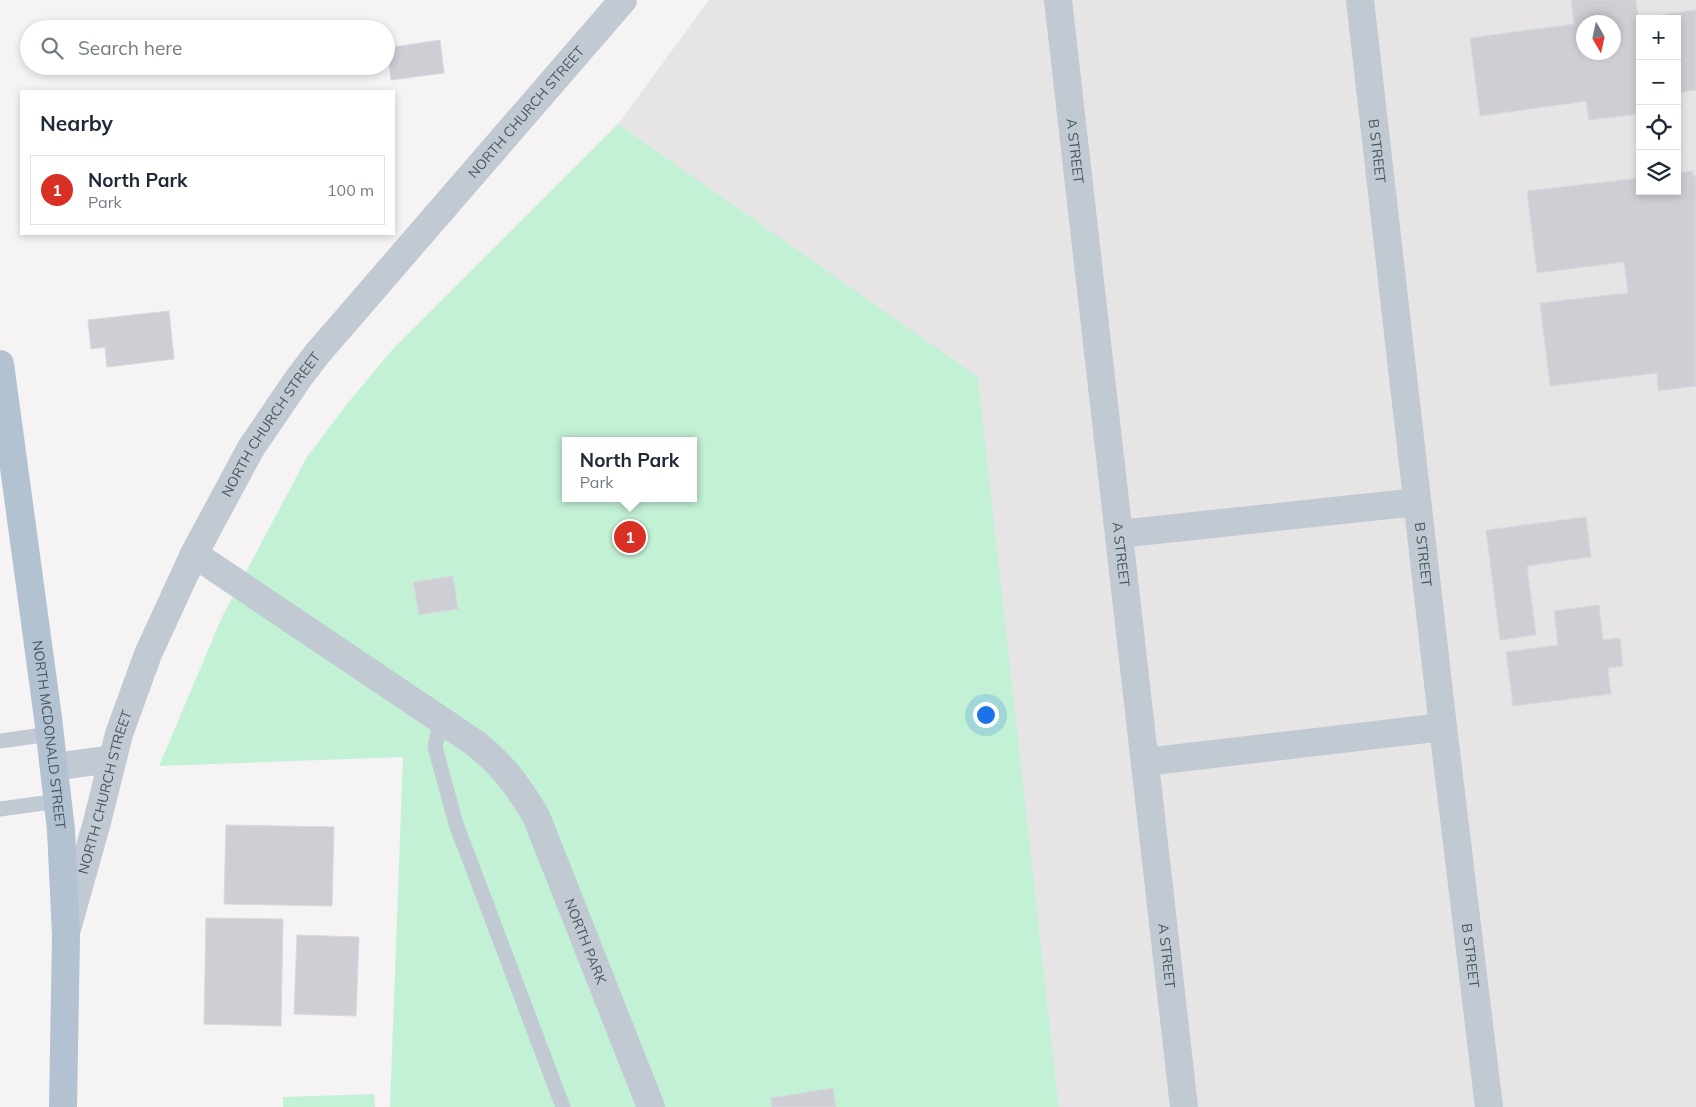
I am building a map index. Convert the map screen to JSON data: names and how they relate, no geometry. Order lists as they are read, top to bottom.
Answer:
{
  "streets": {
    "main road": ["NORTH MCDONALD STREET"],
    "street": [
      "NORTH CHURCH STREET",
      "A STREET",
      "B STREET",
      "NORTH PARK"
    ]
  },
  "crossings": [
    ["NORTH CHURCH STREET", "NORTH MCDONALD STREET"],
    ["NORTH CHURCH STREET", "NORTH PARK"]
  ],
  "north": "bottom",
  "page": {
    "map_buttons": ["+", "−"],
    "search": "Search here",
    "heading": "Nearby",
    "list": [
      {
        "mark": "1",
        "name": "North Park",
        "note": "Park",
        "value": "100 m"
      }
    ],
    "popup": ["North Park", "Park"],
    "pins": "1"
  }
}
